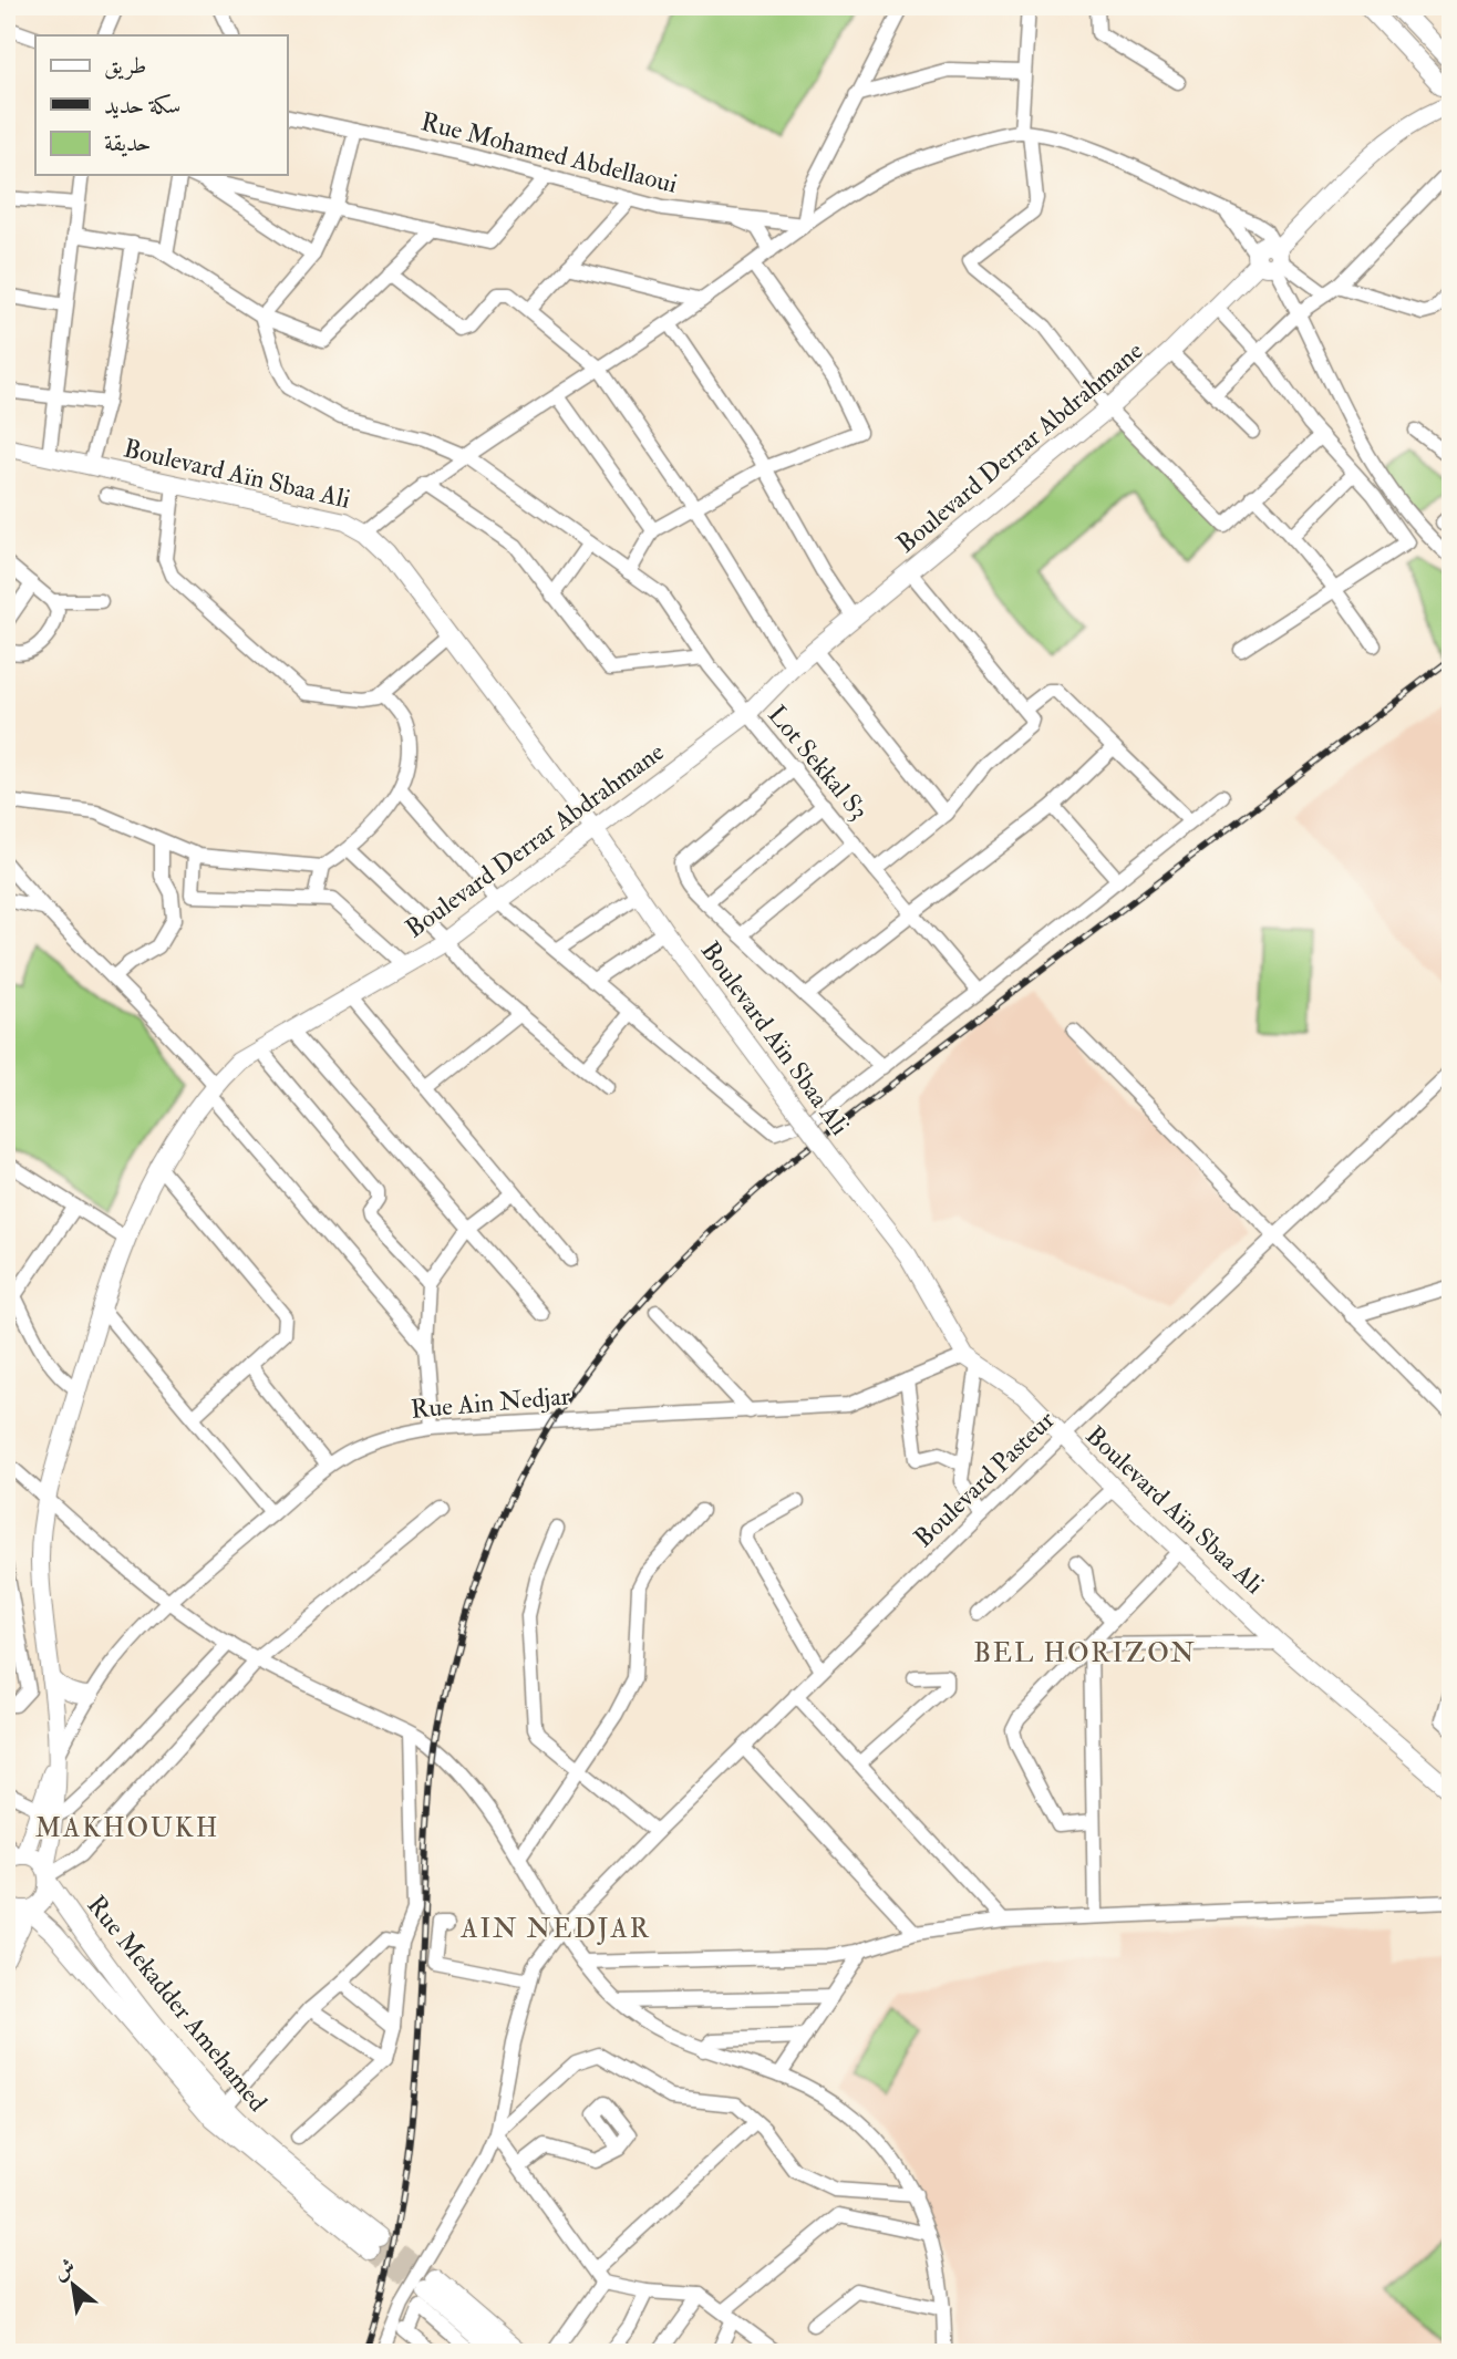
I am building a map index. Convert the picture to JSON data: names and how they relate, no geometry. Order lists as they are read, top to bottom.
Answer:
{
  "streets": {
    "main road": ["Boulevard Derrar Abdrahmane", "Boulevard Aïn Sbaa Ali", "Rue Mekadder Amehamed"],
    "street": [
      "Rue Mohamed Abdellaoui",
      "Lot Sekkal S3",
      "Rue Ain Nedjar",
      "Boulevard Pasteur"
    ]
  },
  "crossings": [
    ["Boulevard Derrar Abdrahmane", "Boulevard Aïn Sbaa Ali"],
    ["Boulevard Derrar Abdrahmane", "Lot Sekkal S3"],
    ["Boulevard Derrar Abdrahmane", "Rue Ain Nedjar"],
    ["Boulevard Derrar Abdrahmane", "Rue Mekadder Amehamed"],
    ["Boulevard Aïn Sbaa Ali", "Rue Ain Nedjar"],
    ["Boulevard Aïn Sbaa Ali", "Boulevard Pasteur"]
  ],
  "districts": ["BEL HORIZON", "MAKHOUKH", "AIN NEDJAR"],
  "legend": ["طريق", "سكة حديد", "حديقة"],
  "north": "top left"
}
